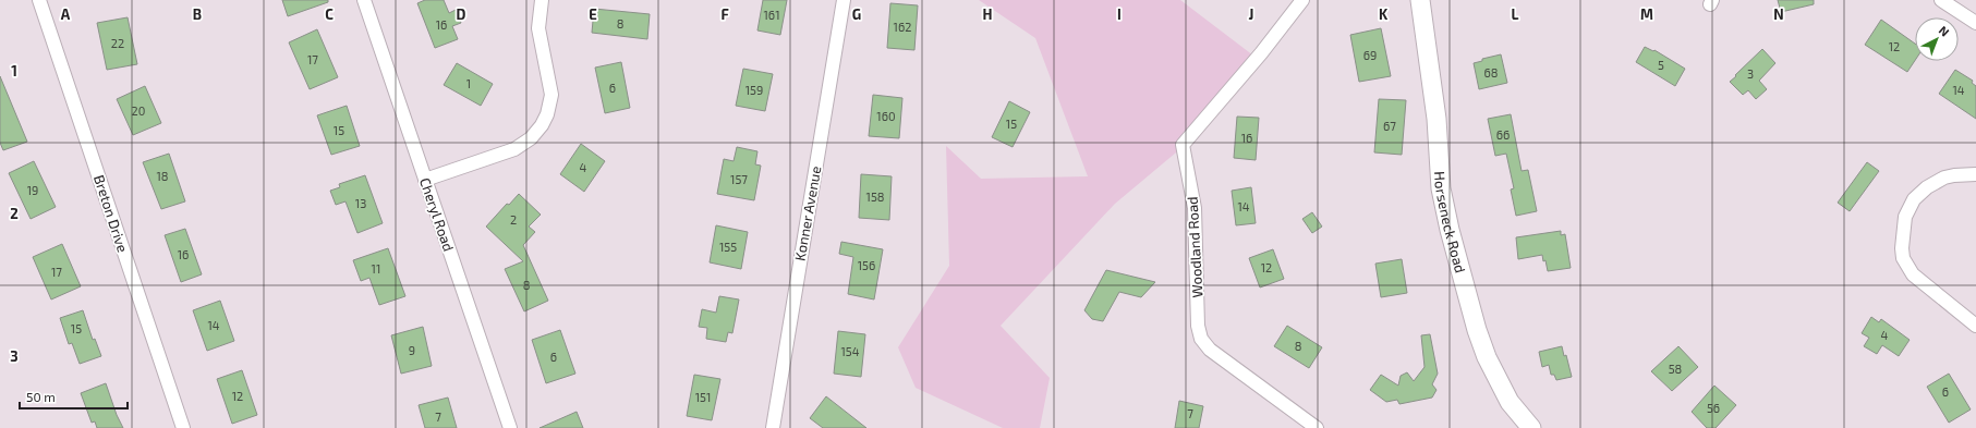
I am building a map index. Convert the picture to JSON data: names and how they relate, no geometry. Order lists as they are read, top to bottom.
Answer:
{
  "streets": {
    "street": [
      "Breton Drive",
      "Konner Avenue",
      "Cheryl Road",
      "Horseneck Road",
      "Woodland Road"
    ]
  },
  "house_numbers": [
    "161",
    "8",
    "16",
    "162",
    "22",
    "12",
    "69",
    "17",
    "5",
    "68",
    "3",
    "1",
    "6",
    "159",
    "14",
    "20",
    "160",
    "15",
    "67",
    "15",
    "66",
    "16",
    "4",
    "18",
    "157",
    "19",
    "158",
    "13",
    "14",
    "2",
    "155",
    "16",
    "156",
    "12",
    "11",
    "17",
    "8",
    "14",
    "15",
    "4",
    "8",
    "9",
    "154",
    "6",
    "58",
    "6",
    "12",
    "151",
    "56",
    "7",
    "7"
  ],
  "scale_bar": "50 m",
  "north": "top right",
  "grid": {
    "columns": [
      "A",
      "B",
      "C",
      "D",
      "E",
      "F",
      "G",
      "H",
      "I",
      "J",
      "K",
      "L",
      "M",
      "N"
    ],
    "rows": ["1", "2", "3"]
  }
}
